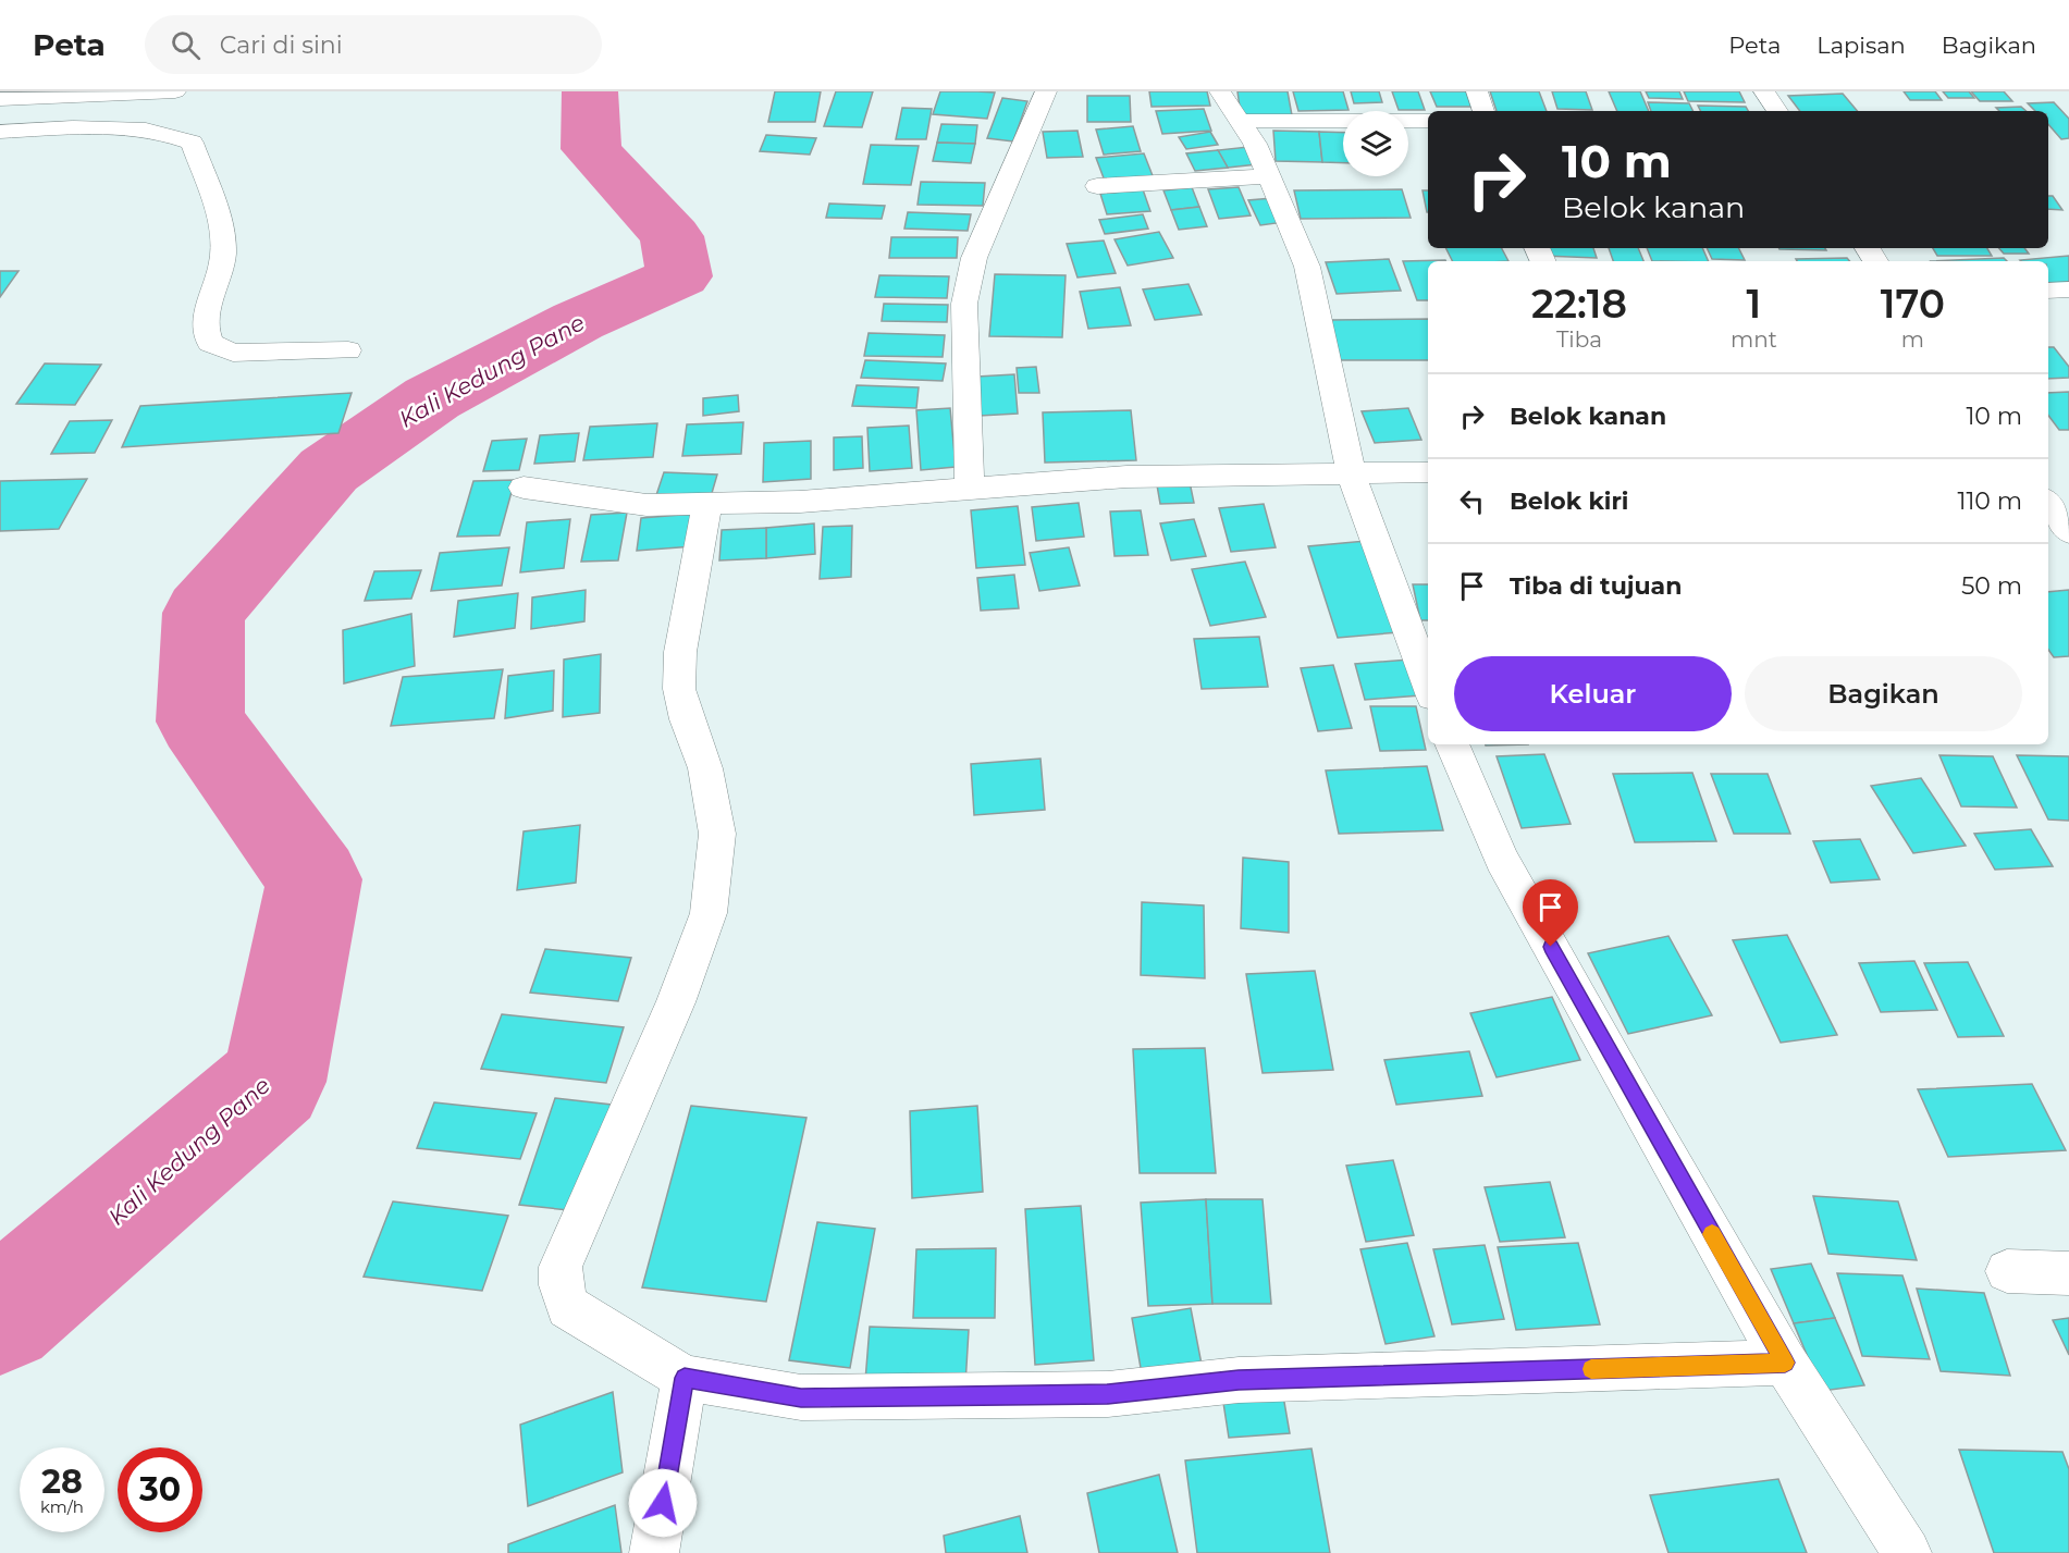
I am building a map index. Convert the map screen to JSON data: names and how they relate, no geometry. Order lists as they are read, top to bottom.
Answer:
{
  "water": ["Kali Kedung Pane"],
  "page": {
    "header": "Peta",
    "search": "Cari di sini",
    "nav": ["Peta", "Lapisan", "Bagikan"],
    "turn": ["10 m", "Belok kanan"],
    "eta": [
      "22:18",
      "Tiba",
      "1",
      "mnt",
      "170",
      "m"
    ],
    "list": [
      {
        "name": "Belok kanan",
        "value": "10 m"
      },
      {
        "name": "Belok kiri",
        "value": "110 m"
      },
      {
        "name": "Tiba di tujuan",
        "value": "50 m"
      }
    ],
    "buttons": ["Keluar", "Bagikan"],
    "speed": "28 km/h",
    "limit": "30"
  }
}
